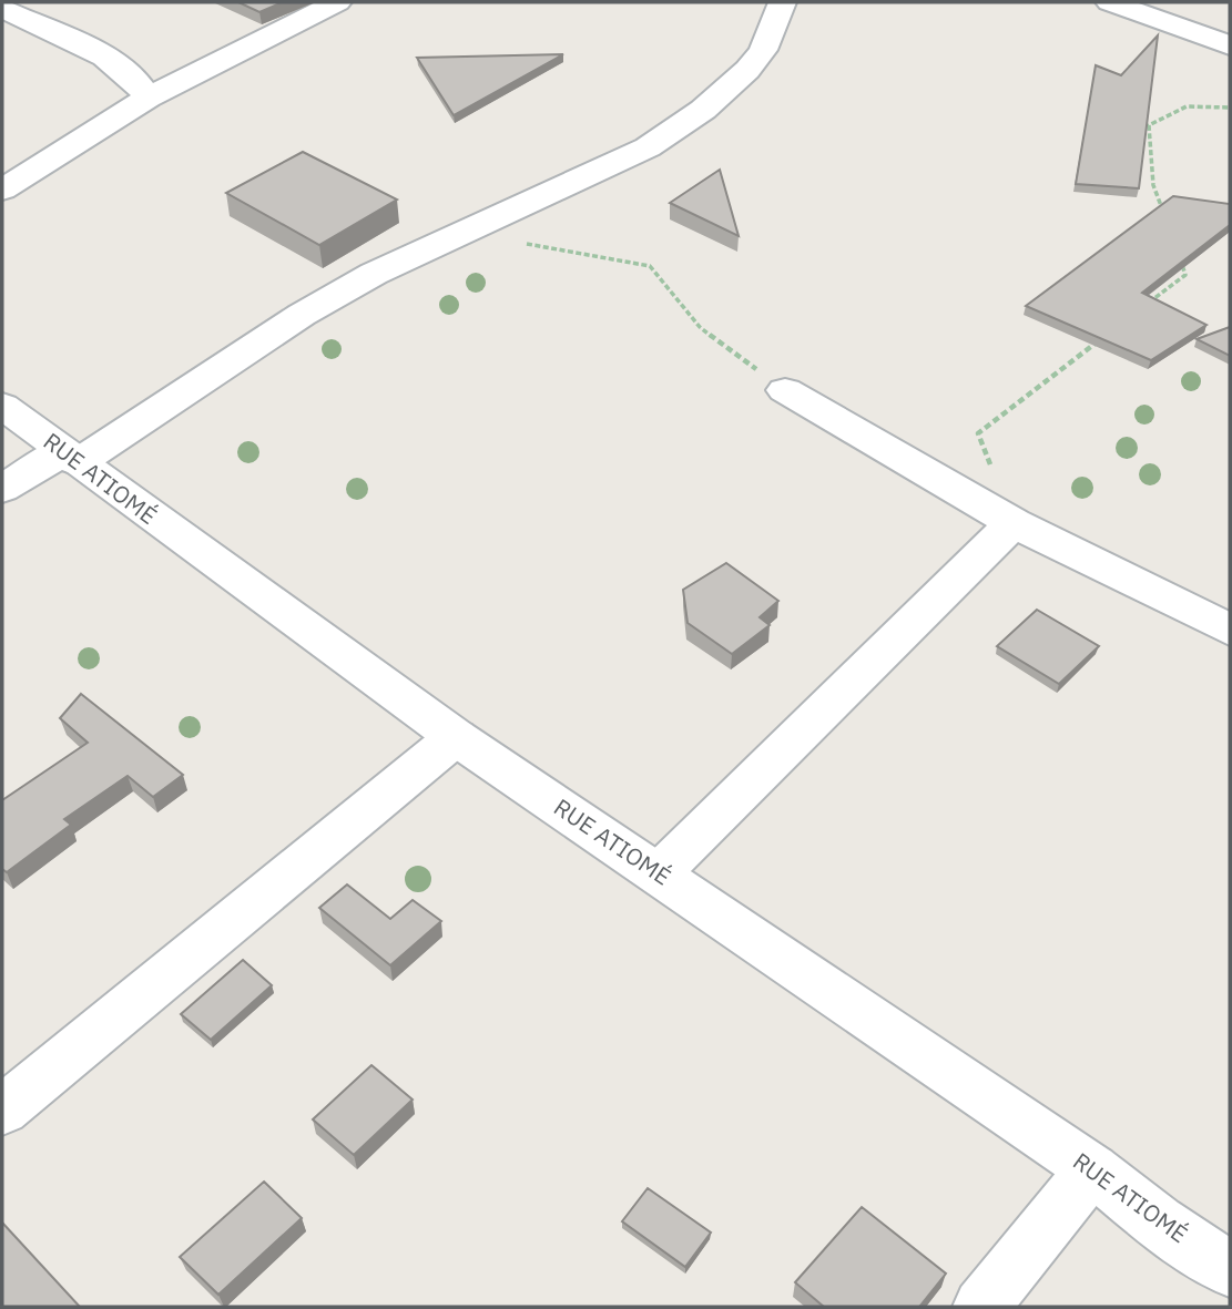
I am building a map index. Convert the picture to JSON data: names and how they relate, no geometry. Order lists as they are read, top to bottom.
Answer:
{
  "streets": {
    "street": ["RUE ATIOMÉ"]
  }
}
